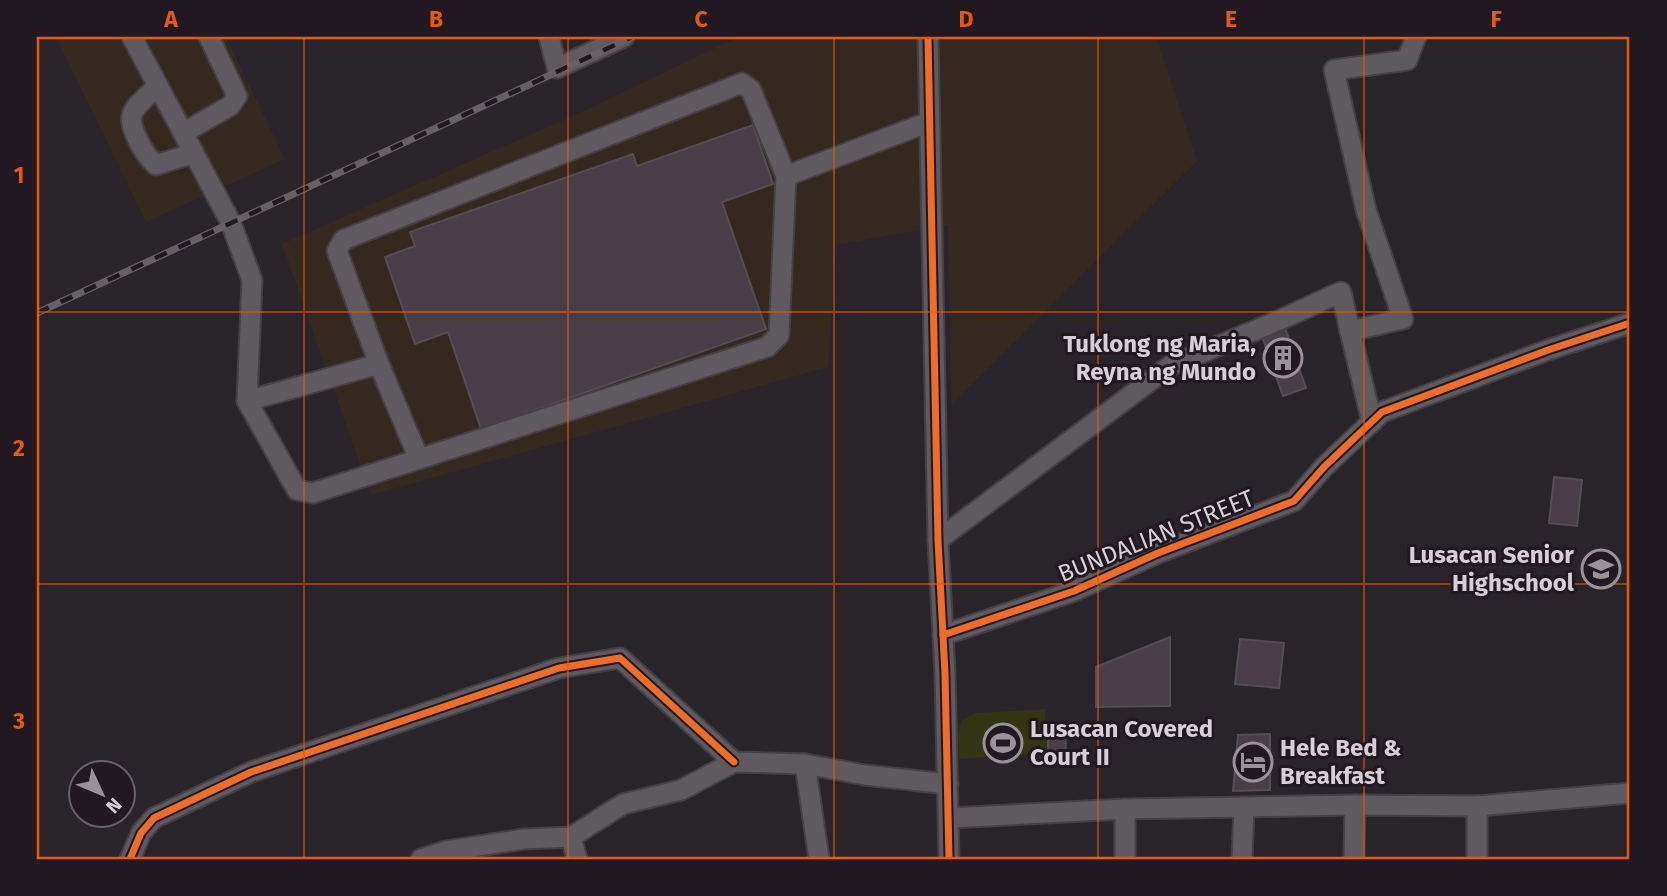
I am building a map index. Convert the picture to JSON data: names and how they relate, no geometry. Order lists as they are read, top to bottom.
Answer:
{
  "streets": {
    "street": ["BUNDALIAN STREET"]
  },
  "places": {
    "building": ["Tuklong ng Maria, Reyna ng Mundo"],
    "school or university": ["Lusacan Senior Highschool"],
    "sports": ["Lusacan Covered Court II"],
    "hotel": ["Hele Bed & Breakfast"]
  },
  "north": "bottom right",
  "grid": {
    "columns": [
      "A",
      "B",
      "C",
      "D",
      "E",
      "F"
    ],
    "rows": ["1", "2", "3"]
  }
}
